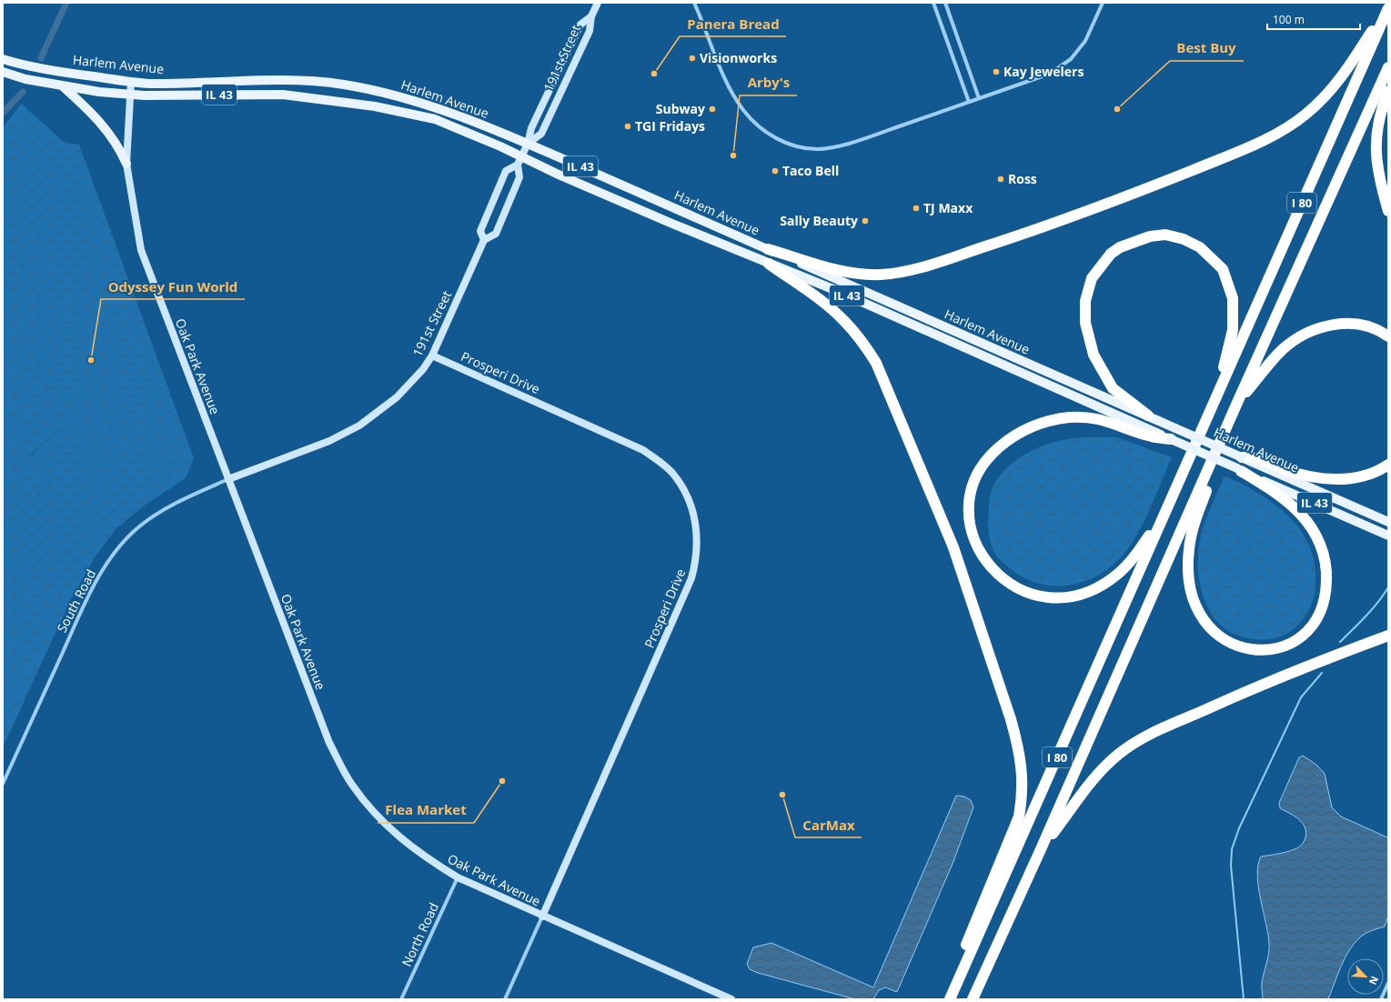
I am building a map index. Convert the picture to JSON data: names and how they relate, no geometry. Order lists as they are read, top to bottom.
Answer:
{
  "streets": {
    "highway": ["I 80"],
    "main road": ["Harlem Avenue", "IL 43"],
    "street": [
      "191st Street",
      "Oak Park Avenue",
      "Prosperi Drive",
      "South Road",
      "North Road"
    ]
  },
  "crossings": [
    ["191st Street", "Harlem Avenue"],
    ["191st Street", "Oak Park Avenue"],
    ["191st Street", "Prosperi Drive"],
    ["191st Street", "South Road"],
    ["Harlem Avenue", "Oak Park Avenue"],
    ["Oak Park Avenue", "Prosperi Drive"],
    ["Oak Park Avenue", "South Road"],
    ["Oak Park Avenue", "North Road"]
  ],
  "places": [
    "Visionworks",
    "Kay Jewelers",
    "Panera Bread",
    "Subway",
    "Best Buy",
    "TGI Fridays",
    "Arby's",
    "Taco Bell",
    "Ross",
    "TJ Maxx",
    "Sally Beauty",
    "Odyssey Fun World",
    "Flea Market",
    "CarMax"
  ],
  "scale_bar": "100 m",
  "north": "bottom right"
}
